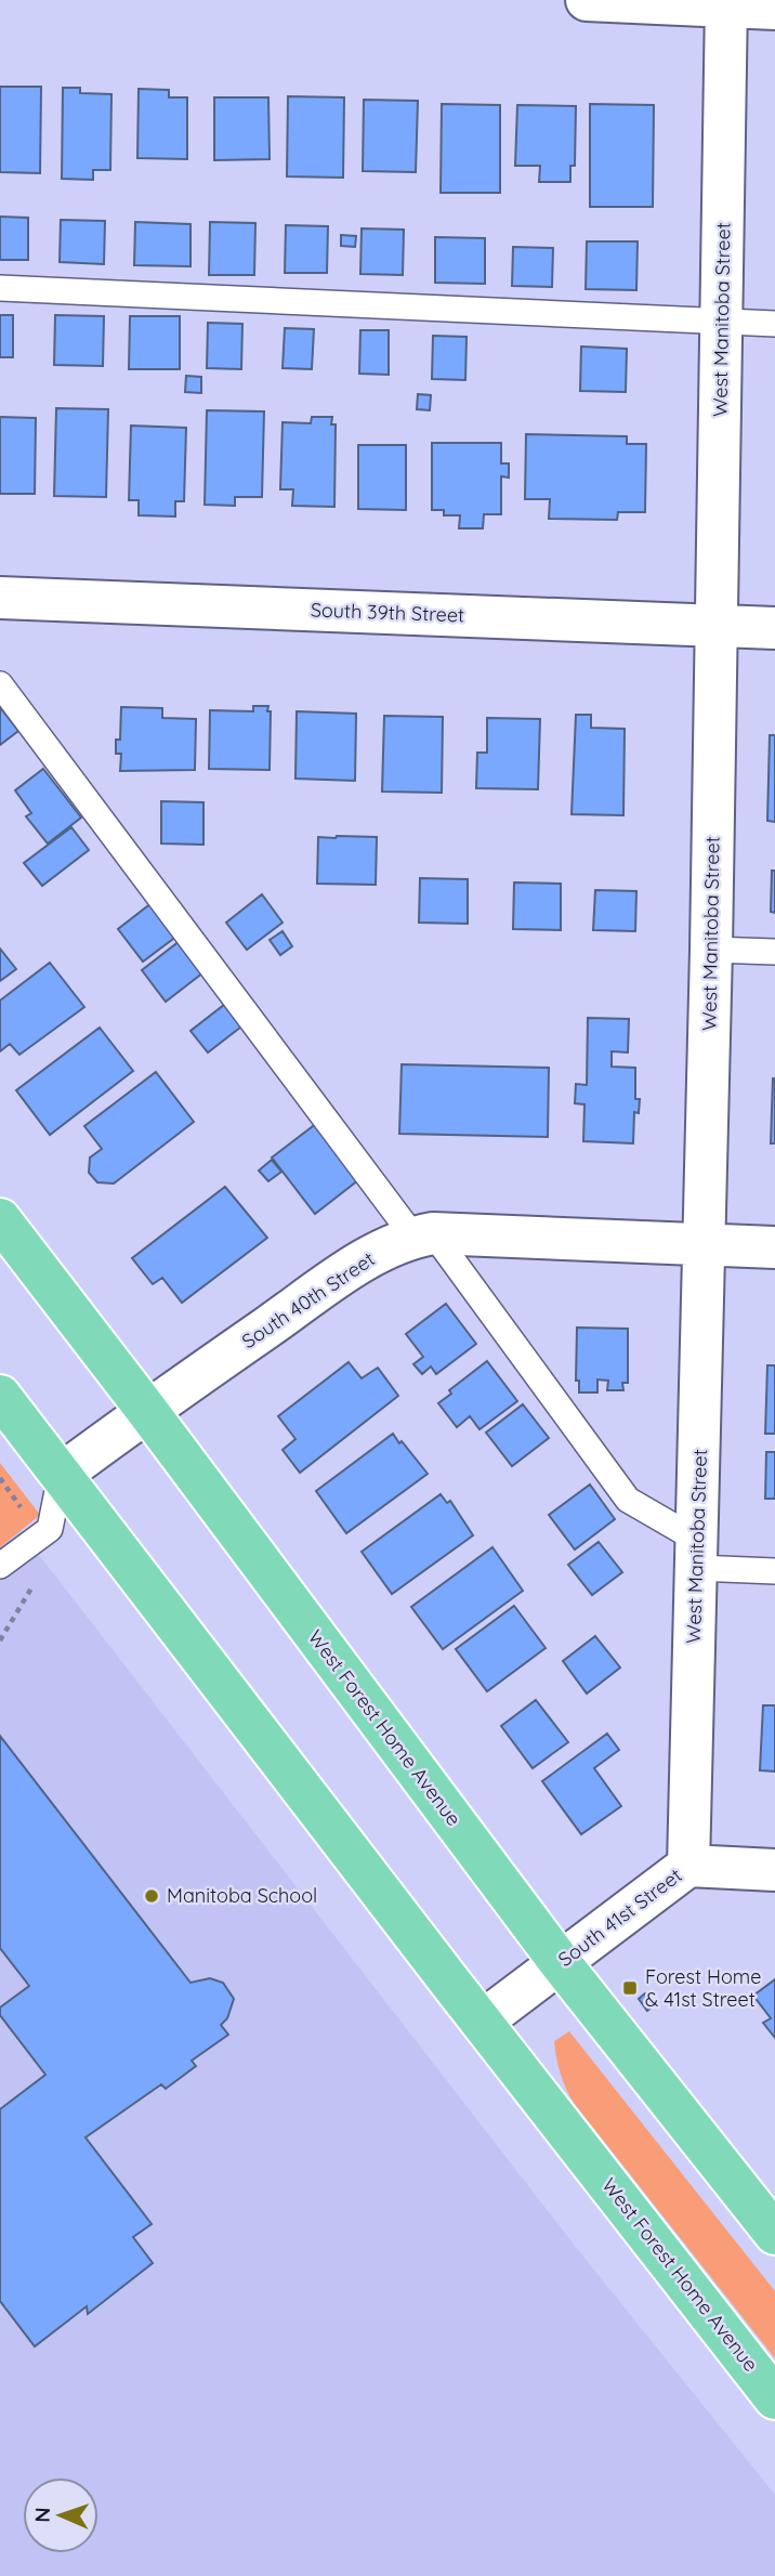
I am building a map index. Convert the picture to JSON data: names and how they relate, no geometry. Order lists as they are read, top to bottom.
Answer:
{
  "streets": {
    "main road": ["West Forest Home Avenue"],
    "street": [
      "West Manitoba Street",
      "South 39th Street",
      "South 40th Street",
      "South 41st Street"
    ]
  },
  "crossings": [
    ["West Manitoba Street", "South 39th Street"],
    ["West Manitoba Street", "South 40th Street"],
    ["West Manitoba Street", "South 41st Street"],
    ["South 40th Street", "West Forest Home Avenue"],
    ["West Forest Home Avenue", "South 41st Street"]
  ],
  "places": {
    "other": ["Manitoba School"],
    "transit": ["Forest Home & 41st Street"]
  },
  "north": "left"
}
